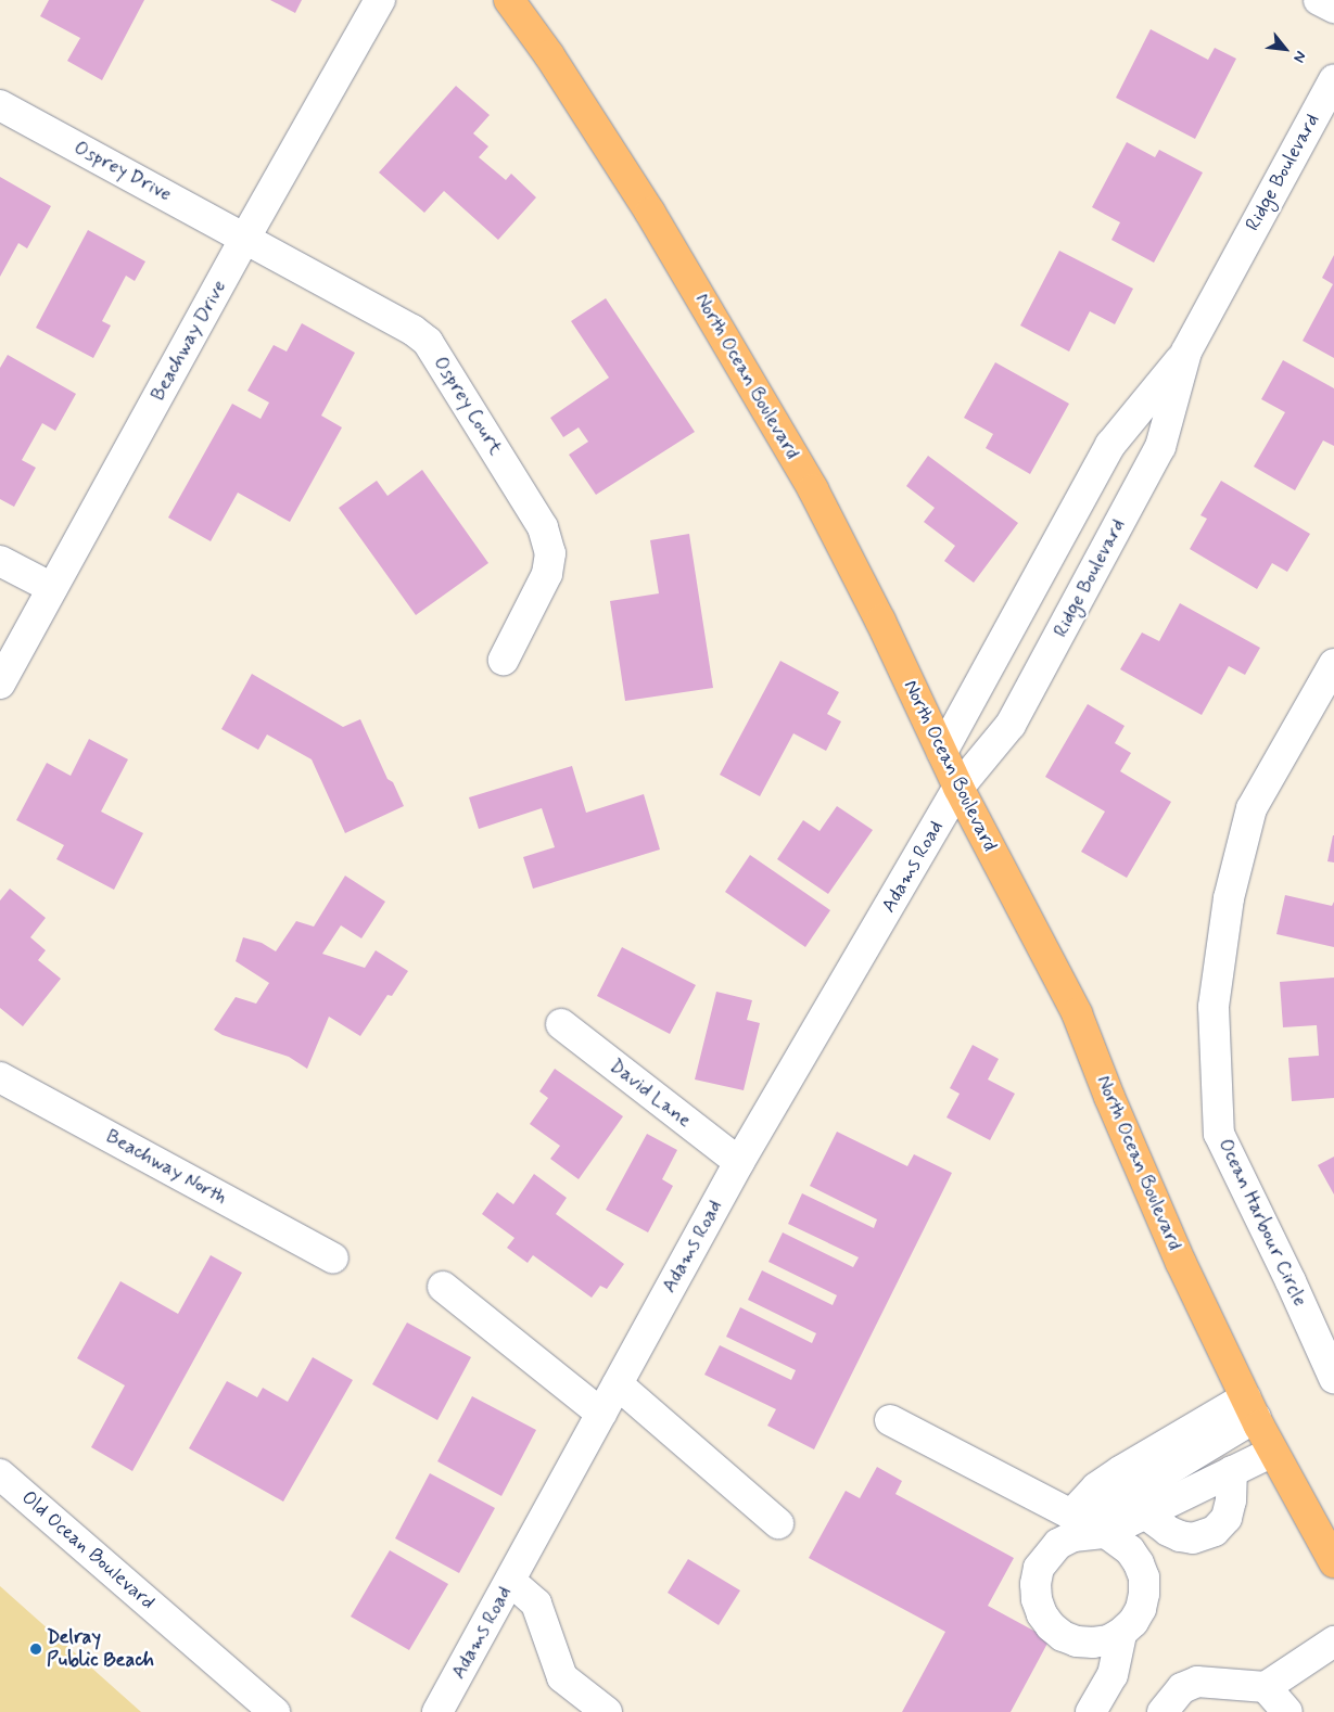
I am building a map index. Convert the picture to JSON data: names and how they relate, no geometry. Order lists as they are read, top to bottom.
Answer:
{
  "streets": {
    "main road": ["North Ocean Boulevard"],
    "street": [
      "Osprey Drive",
      "Ridge Boulevard",
      "Beachway Drive",
      "Osprey Court",
      "Adams Road",
      "David Lane",
      "Beachway North",
      "Ocean Harbour Circle",
      "Old Ocean Boulevard"
    ]
  },
  "crossings": [
    ["Osprey Drive", "Beachway Drive"],
    ["Osprey Drive", "Osprey Court"],
    ["Ridge Boulevard", "North Ocean Boulevard"],
    ["Ridge Boulevard", "Adams Road"],
    ["Beachway Drive", "Osprey Court"],
    ["North Ocean Boulevard", "Adams Road"],
    ["Adams Road", "David Lane"]
  ],
  "places": ["Delray Public Beach"],
  "north": "bottom right"
}
